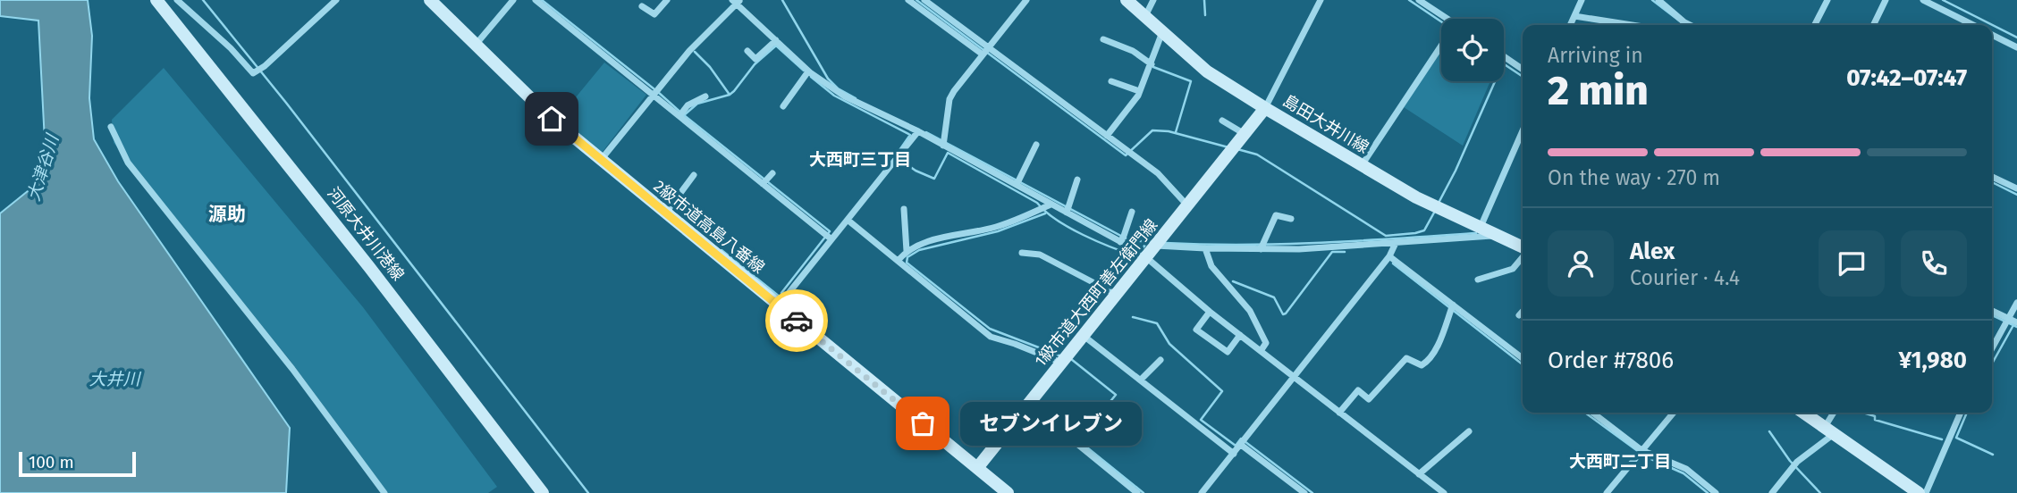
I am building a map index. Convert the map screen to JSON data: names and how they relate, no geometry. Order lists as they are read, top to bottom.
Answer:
{
  "streets": {
    "main road": [
      "島田大井川線",
      "2級市道高島八番線",
      "河原大井川港線",
      "1級市道大西町善左衛門線"
    ]
  },
  "crossings": [
    ["島田大井川線", "1級市道大西町善左衛門線"],
    ["2級市道高島八番線", "1級市道大西町善左衛門線"]
  ],
  "districts": ["大西町三丁目", "源助", "大西町二丁目"],
  "water": ["大津谷川", "大井川"],
  "places": ["セブンイレブン"],
  "scale_bar": "100 m",
  "page": {
    "heading": ["2 min", "Arriving in", "07:42–07:47"],
    "panel": [
      "Alex",
      "Courier · 4.4",
      "Order #7806",
      "¥1,980"
    ],
    "bar": "On the way · 270 m",
    "bubble": "セブンイレブン",
    "scale": "100 m"
  }
}
